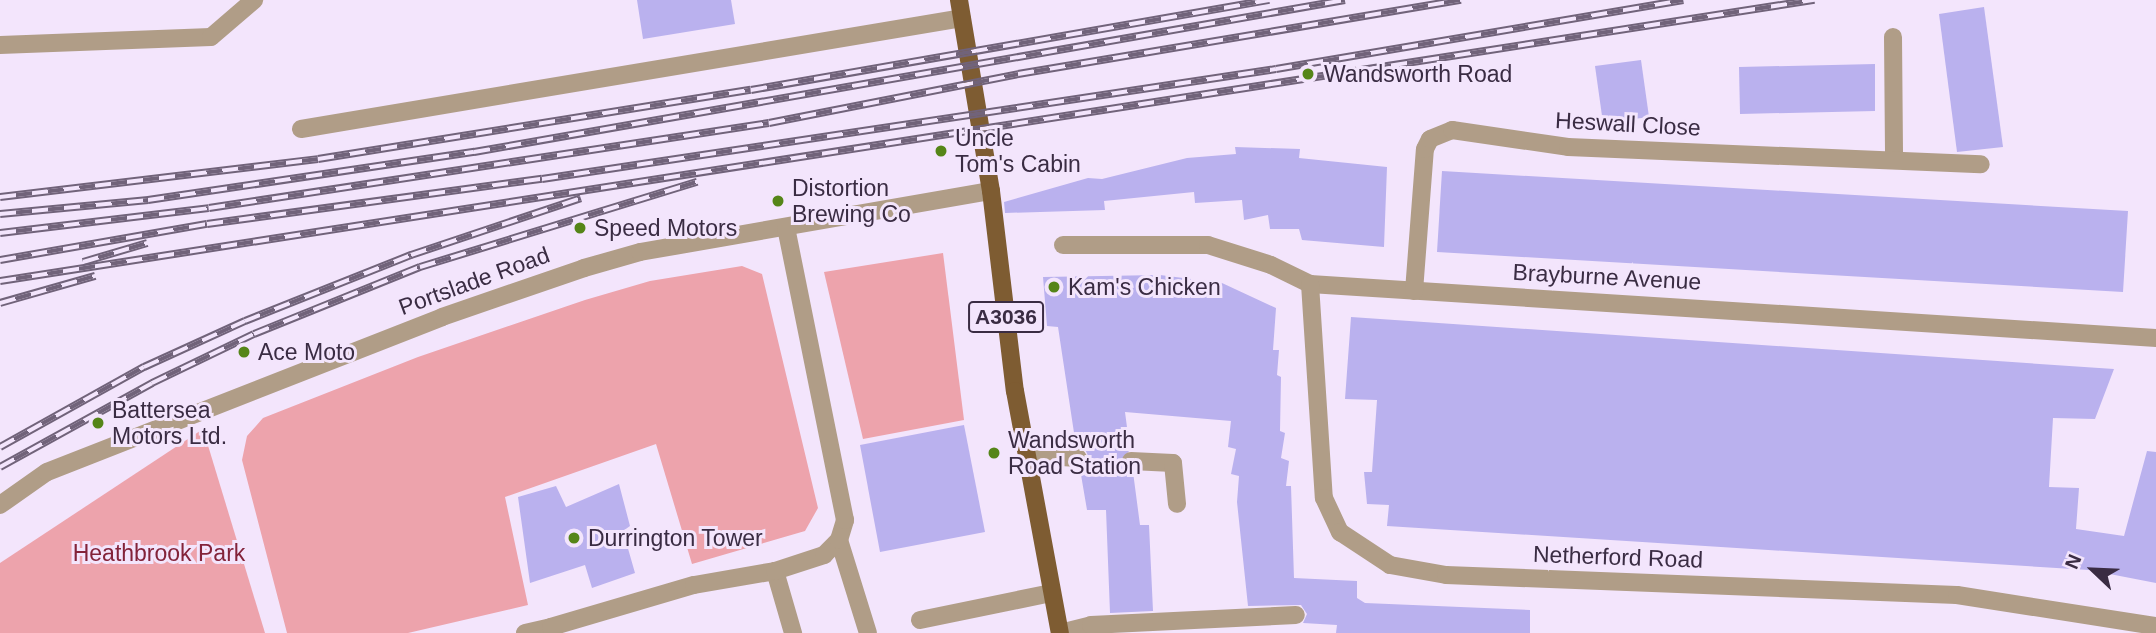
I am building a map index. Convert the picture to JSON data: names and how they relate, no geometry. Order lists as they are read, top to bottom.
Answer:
{
  "streets": {
    "main road": ["A3036"],
    "street": [
      "Heswall Close",
      "Brayburne Avenue",
      "Portslade Road",
      "Netherford Road"
    ]
  },
  "crossings": [
    ["Heswall Close", "Brayburne Avenue"],
    ["Brayburne Avenue", "Netherford Road"],
    ["Portslade Road", "A3036"]
  ],
  "parks": ["Heathbrook Park"],
  "places": [
    "Wandsworth Road",
    "Uncle Tom's Cabin",
    "Distortion Brewing Co",
    "Speed Motors",
    "Kam's Chicken",
    "Ace Moto",
    "Battersea Motors Ltd.",
    "Wandsworth Road Station",
    "Durrington Tower"
  ],
  "north": "top left"
}
